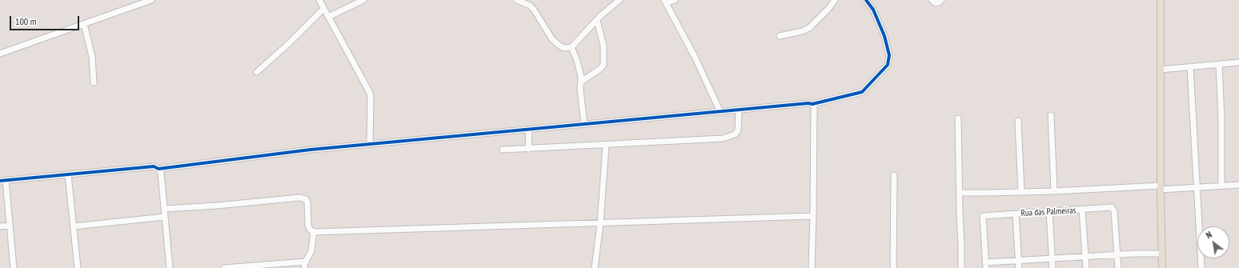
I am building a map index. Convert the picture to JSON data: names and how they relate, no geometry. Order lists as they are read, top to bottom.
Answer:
{
  "streets": {
    "street": ["Rua das Palmeiras"]
  },
  "scale_bar": "100 m",
  "north": "top left"
}
